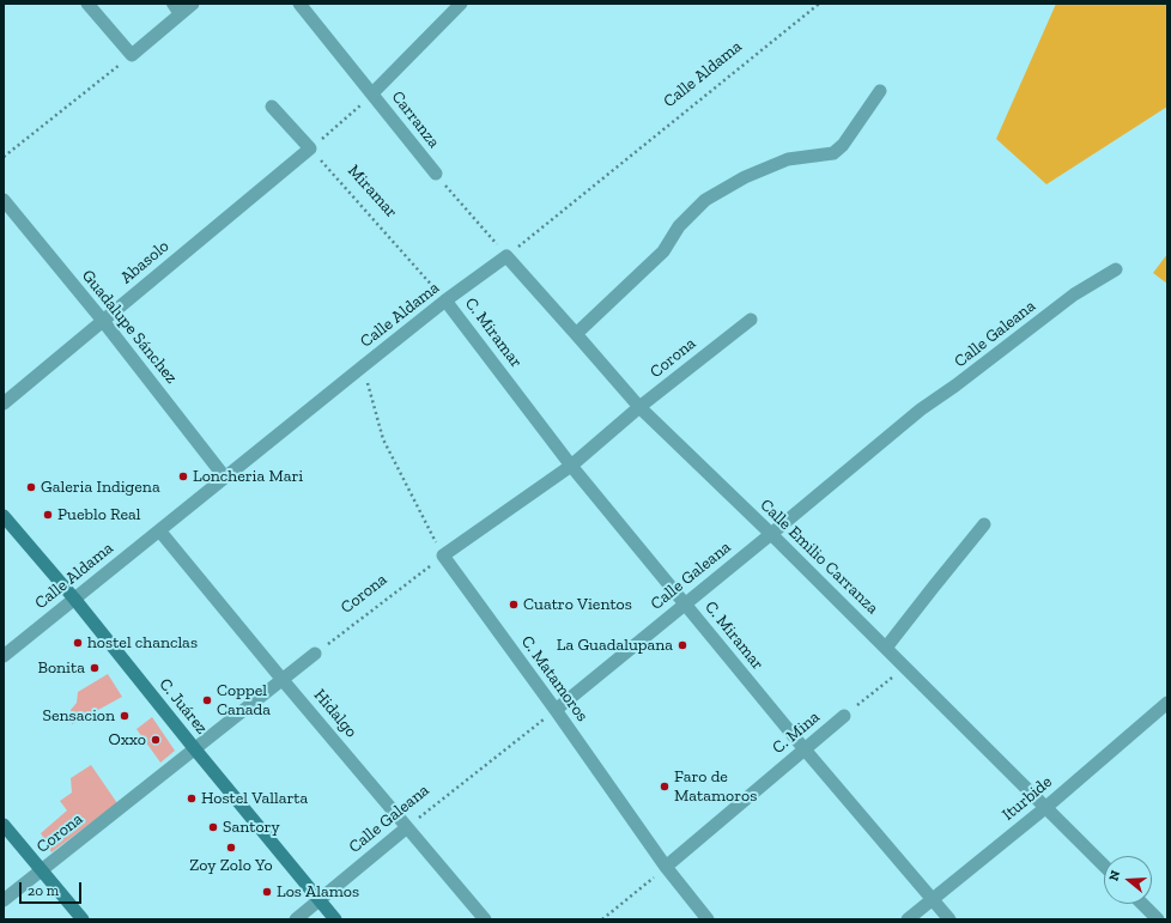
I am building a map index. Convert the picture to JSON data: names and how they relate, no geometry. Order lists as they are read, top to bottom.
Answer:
{
  "streets": {
    "main road": ["C. Juárez"],
    "street": [
      "Calle Aldama",
      "Carranza",
      "Abasolo",
      "Guadalupe Sánchez",
      "C. Miramar",
      "Calle Galeana",
      "Corona",
      "Calle Emilio Carranza",
      "C. Matamoros",
      "Hidalgo",
      "C. Mina",
      "Iturbide"
    ],
    "path": ["Miramar"]
  },
  "crossings": [
    ["Calle Aldama", "Carranza"],
    ["Calle Aldama", "Miramar"],
    ["Calle Aldama", "Guadalupe Sánchez"],
    ["Calle Aldama", "C. Miramar"],
    ["Calle Aldama", "Calle Emilio Carranza"],
    ["Calle Aldama", "C. Juárez"],
    ["Calle Aldama", "Hidalgo"],
    ["Carranza", "Calle Emilio Carranza"],
    ["Miramar", "Abasolo"],
    ["Miramar", "C. Miramar"],
    ["Abasolo", "Guadalupe Sánchez"],
    ["C. Miramar", "Calle Galeana"],
    ["C. Miramar", "Corona"],
    ["C. Miramar", "C. Mina"],
    ["C. Miramar", "Iturbide"],
    ["Calle Galeana", "Calle Emilio Carranza"],
    ["Calle Galeana", "C. Matamoros"],
    ["Calle Galeana", "C. Juárez"],
    ["Calle Galeana", "Hidalgo"],
    ["Corona", "Calle Emilio Carranza"],
    ["Corona", "C. Matamoros"],
    ["Corona", "C. Juárez"],
    ["Corona", "Hidalgo"],
    ["Calle Emilio Carranza", "C. Mina"],
    ["Calle Emilio Carranza", "Iturbide"],
    ["C. Matamoros", "C. Mina"]
  ],
  "places": [
    "Loncheria Mari",
    "Galeria Indigena",
    "Pueblo Real",
    "Cuatro Vientos",
    "hostel chanclas",
    "La Guadalupana",
    "Bonita",
    "Coppel Canada",
    "Sensacion",
    "Oxxo",
    "Faro de Matamoros",
    "Hostel Vallarta",
    "Santory",
    "Zoy Zolo Yo",
    "Los Alamos"
  ],
  "scale_bar": "20 m",
  "north": "left"
}
